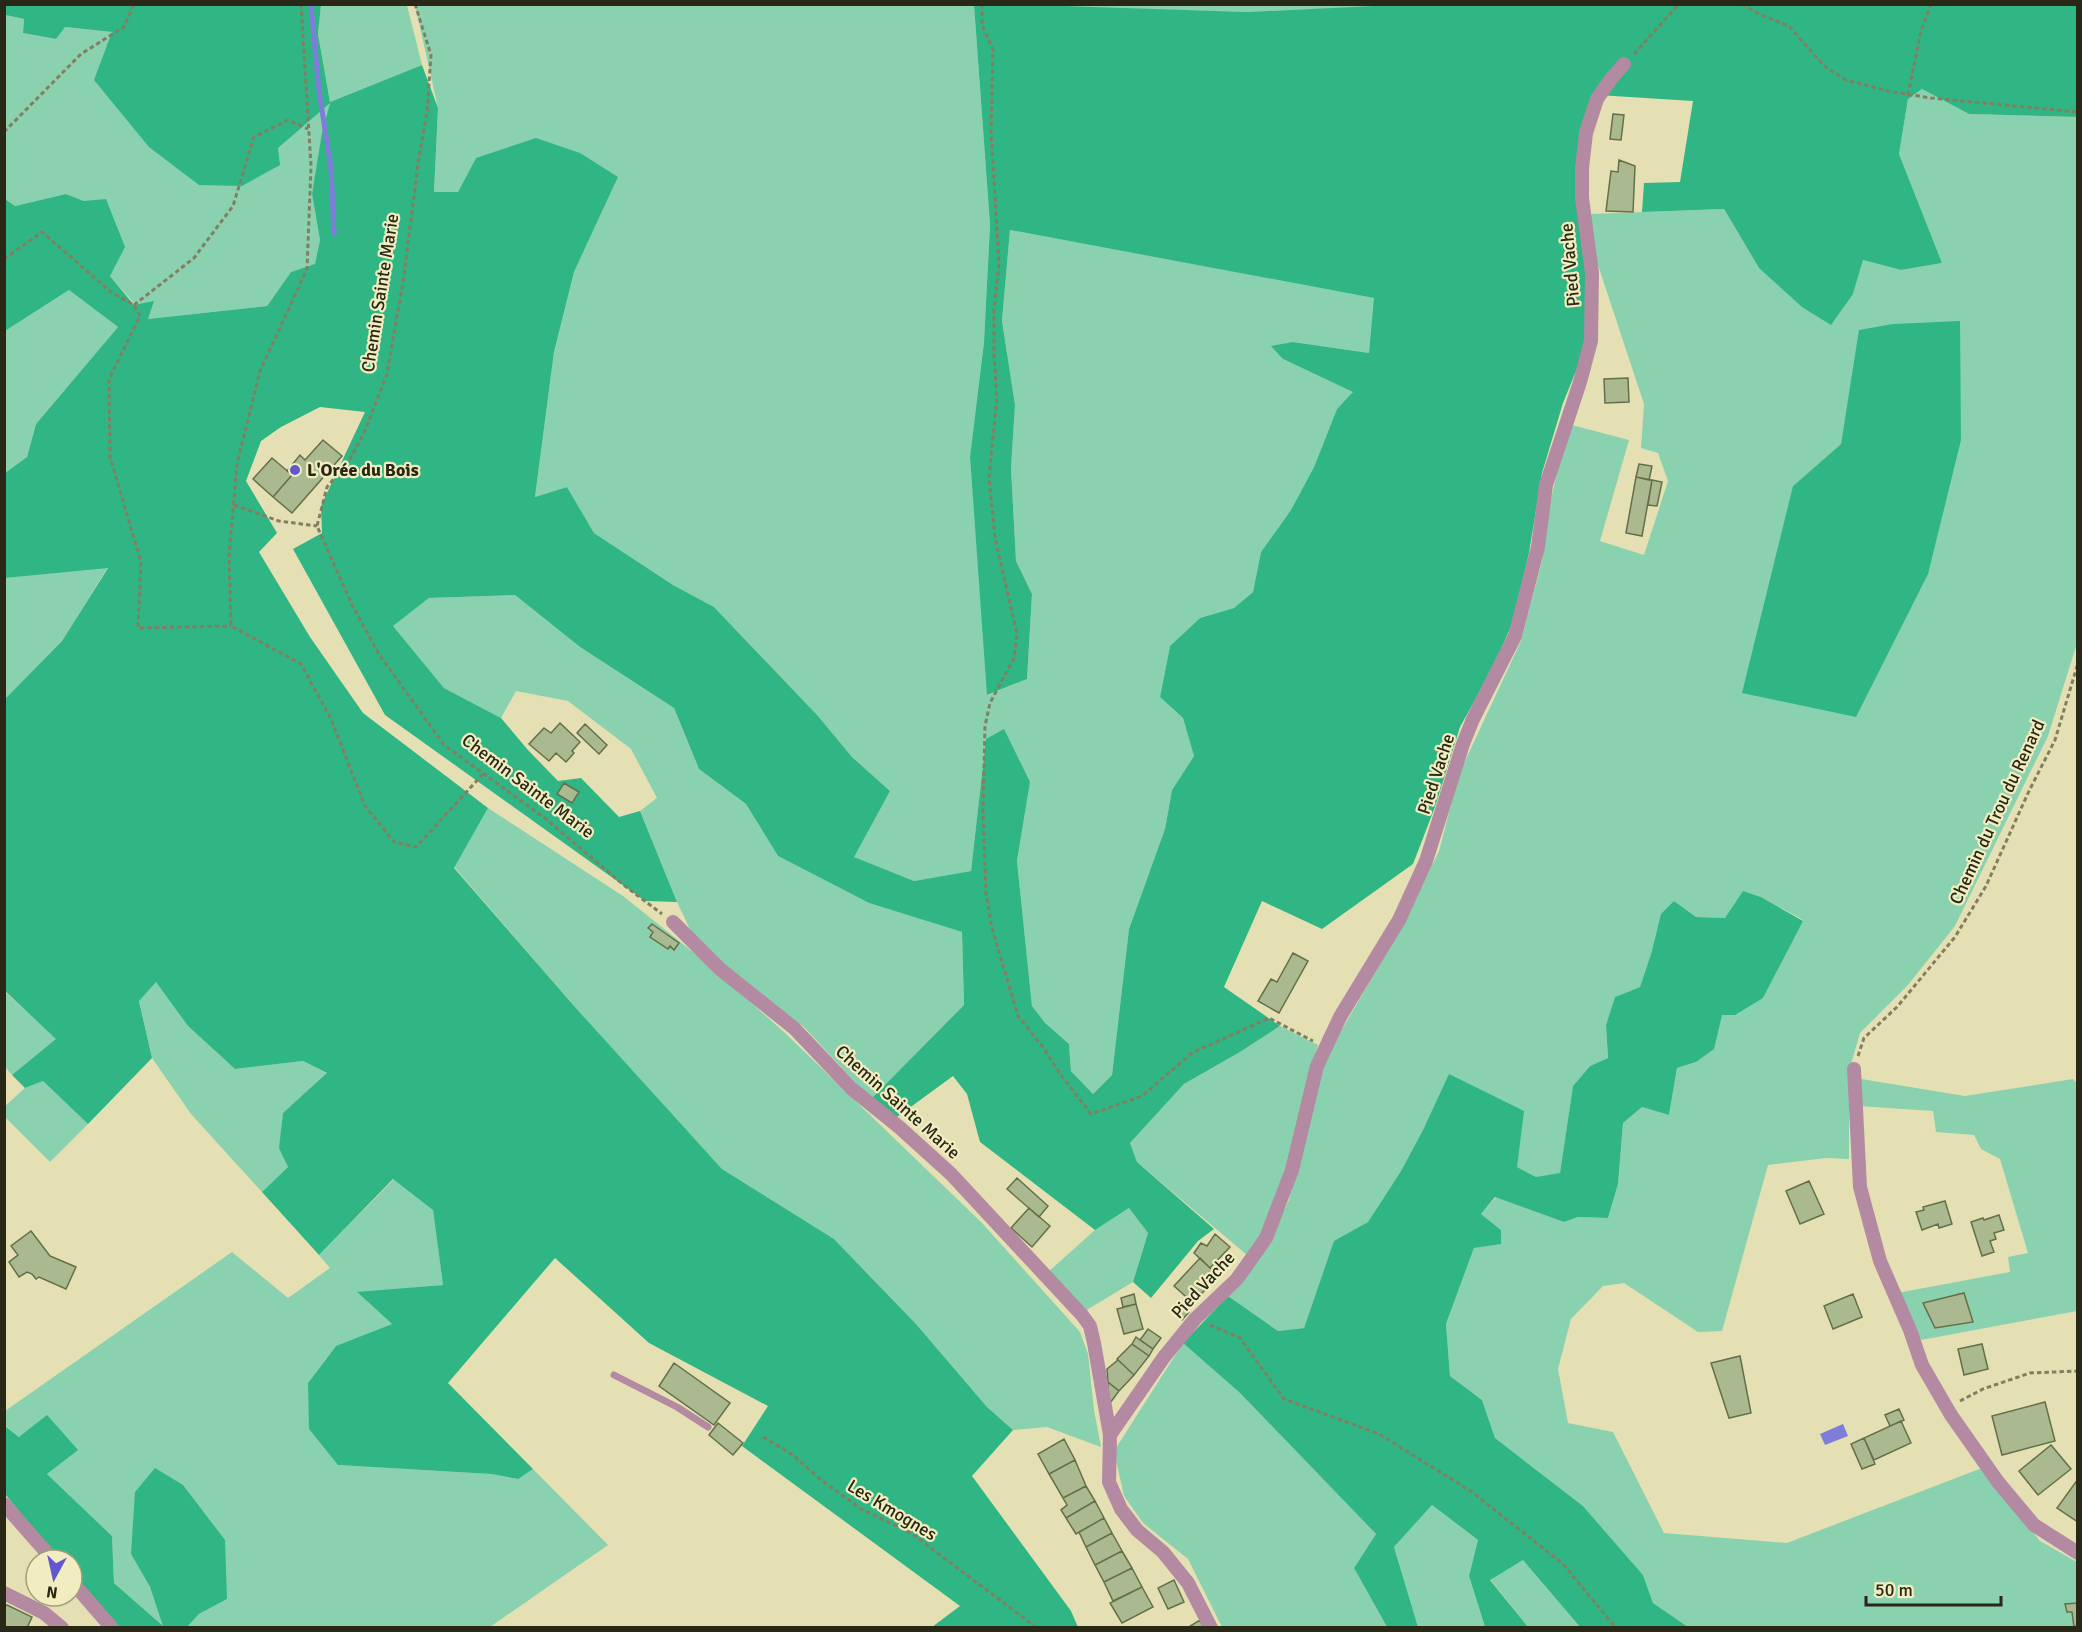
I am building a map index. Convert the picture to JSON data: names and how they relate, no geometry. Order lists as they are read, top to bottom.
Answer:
{
  "streets": {
    "street": ["Pied Vache", "Chemin Sainte Marie"],
    "path": ["Chemin du Trou du Renard", "Les Kmognes"]
  },
  "crossings": [
    ["Pied Vache", "Chemin Sainte Marie"]
  ],
  "places": ["L'Orée du Bois"],
  "scale_bar": "50 m",
  "north": "bottom"
}
